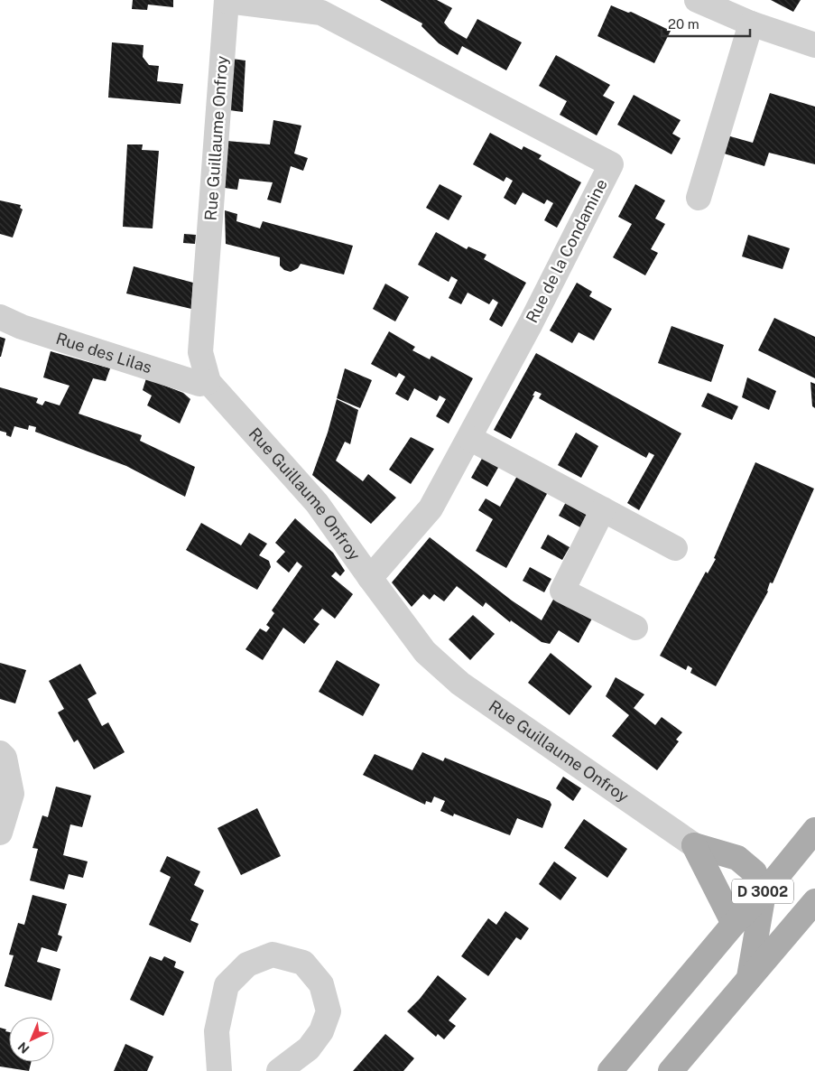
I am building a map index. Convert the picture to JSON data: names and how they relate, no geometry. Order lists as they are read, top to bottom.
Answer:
{
  "streets": {
    "main road": ["D 3002"],
    "street": ["Rue Guillaume Onfroy", "Rue de la Condamine", "Rue des Lilas"]
  },
  "crossings": [
    ["Rue Guillaume Onfroy", "Rue de la Condamine"],
    ["Rue Guillaume Onfroy", "Rue des Lilas"],
    ["Rue Guillaume Onfroy", "D 3002"]
  ],
  "scale_bar": "20 m",
  "north": "bottom left"
}
